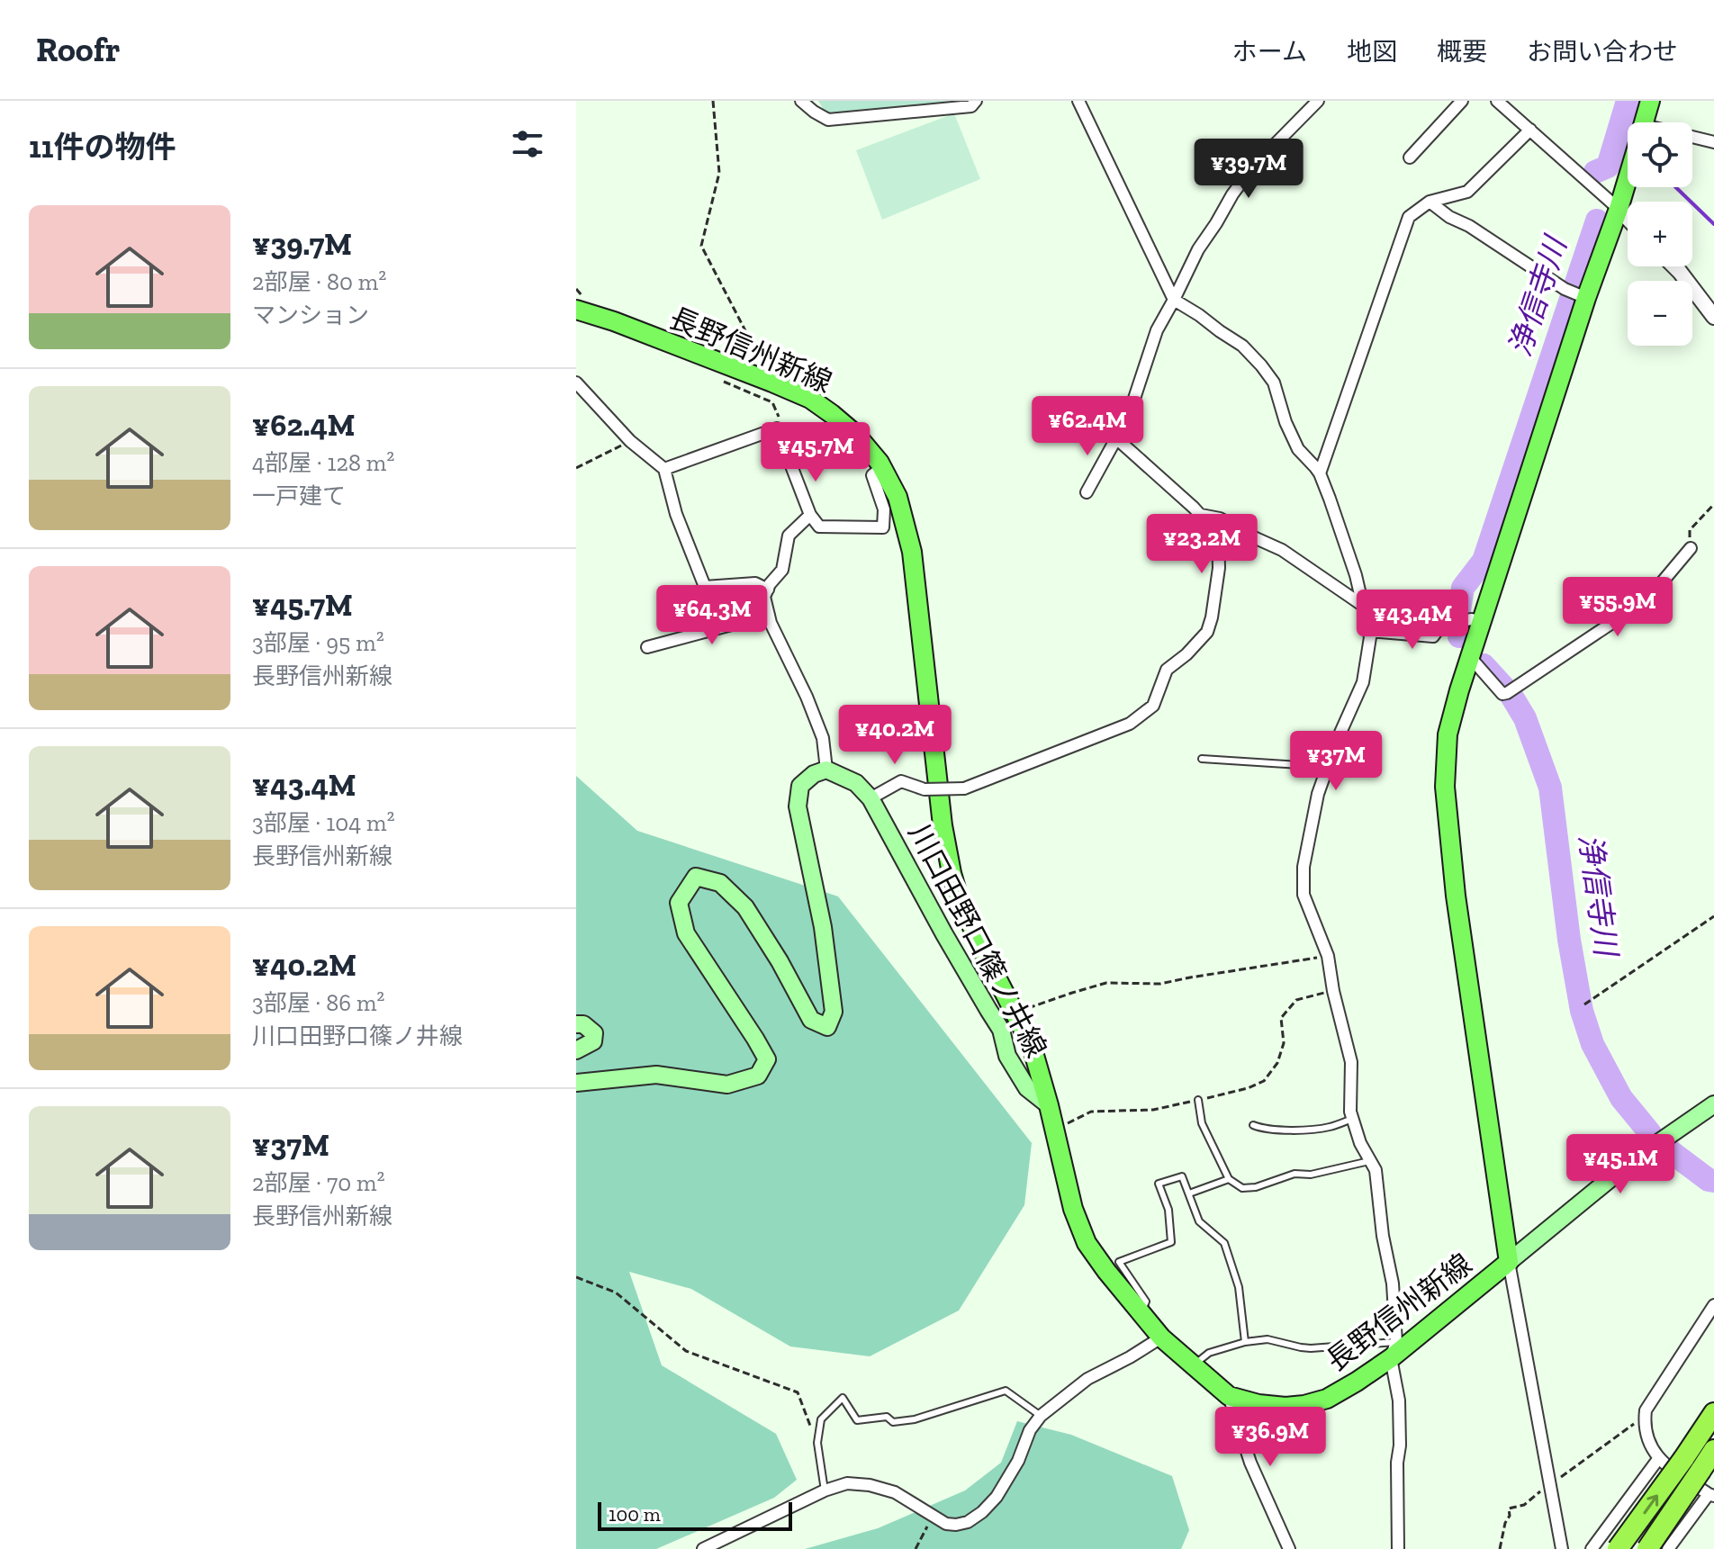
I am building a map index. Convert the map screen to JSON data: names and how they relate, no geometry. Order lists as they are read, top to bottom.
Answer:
{
  "streets": {
    "main road": ["長野信州新線", "川口田野口篠ノ井線"]
  },
  "crossings": [
    ["長野信州新線", "川口田野口篠ノ井線"]
  ],
  "water": ["浄信寺川"],
  "scale_bar": "100 m",
  "page": {
    "header": "Roofr",
    "nav": [
      "ホーム",
      "地図",
      "概要",
      "お問い合わせ"
    ],
    "heading": "11件の物件",
    "map_buttons": ["+", "−"],
    "price": [
      "¥39.7M",
      "¥62.4M",
      "¥45.7M",
      "¥23.2M",
      "¥55.9M",
      "¥64.3M",
      "¥43.4M",
      "¥40.2M",
      "¥37M",
      "¥45.1M",
      "¥36.9M"
    ],
    "list": [
      {
        "name": "¥39.7M",
        "note": "2部屋 · 80 m² · マンション"
      },
      {
        "name": "¥62.4M",
        "note": "4部屋 · 128 m² · 一戸建て"
      },
      {
        "name": "¥45.7M",
        "note": "3部屋 · 95 m² · 長野信州新線"
      },
      {
        "name": "¥43.4M",
        "note": "3部屋 · 104 m² · 長野信州新線"
      },
      {
        "name": "¥40.2M",
        "note": "3部屋 · 86 m² · 川口田野口篠ノ井線"
      },
      {
        "name": "¥37M",
        "note": "2部屋 · 70 m² · 長野信州新線"
      }
    ],
    "scale": "100 m"
  }
}
